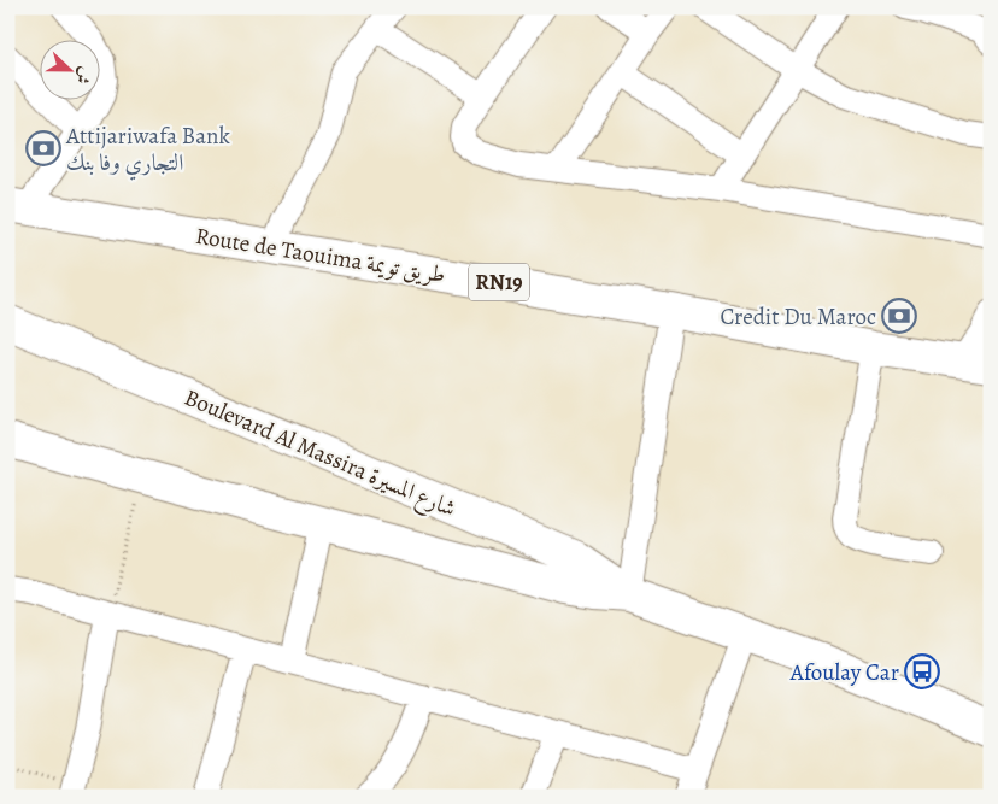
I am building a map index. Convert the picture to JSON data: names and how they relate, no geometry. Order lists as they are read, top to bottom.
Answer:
{
  "streets": {
    "main road": ["Route de Taouima طريق تويمة", "RN19", "Boulevard Al Massira شارع المسيرة"]
  },
  "places": {
    "bank": ["Attijariwafa Bank التجاري وفا بنك", "Credit Du Maroc"],
    "bus stop": ["Afoulay Car"]
  },
  "north": "right"
}
